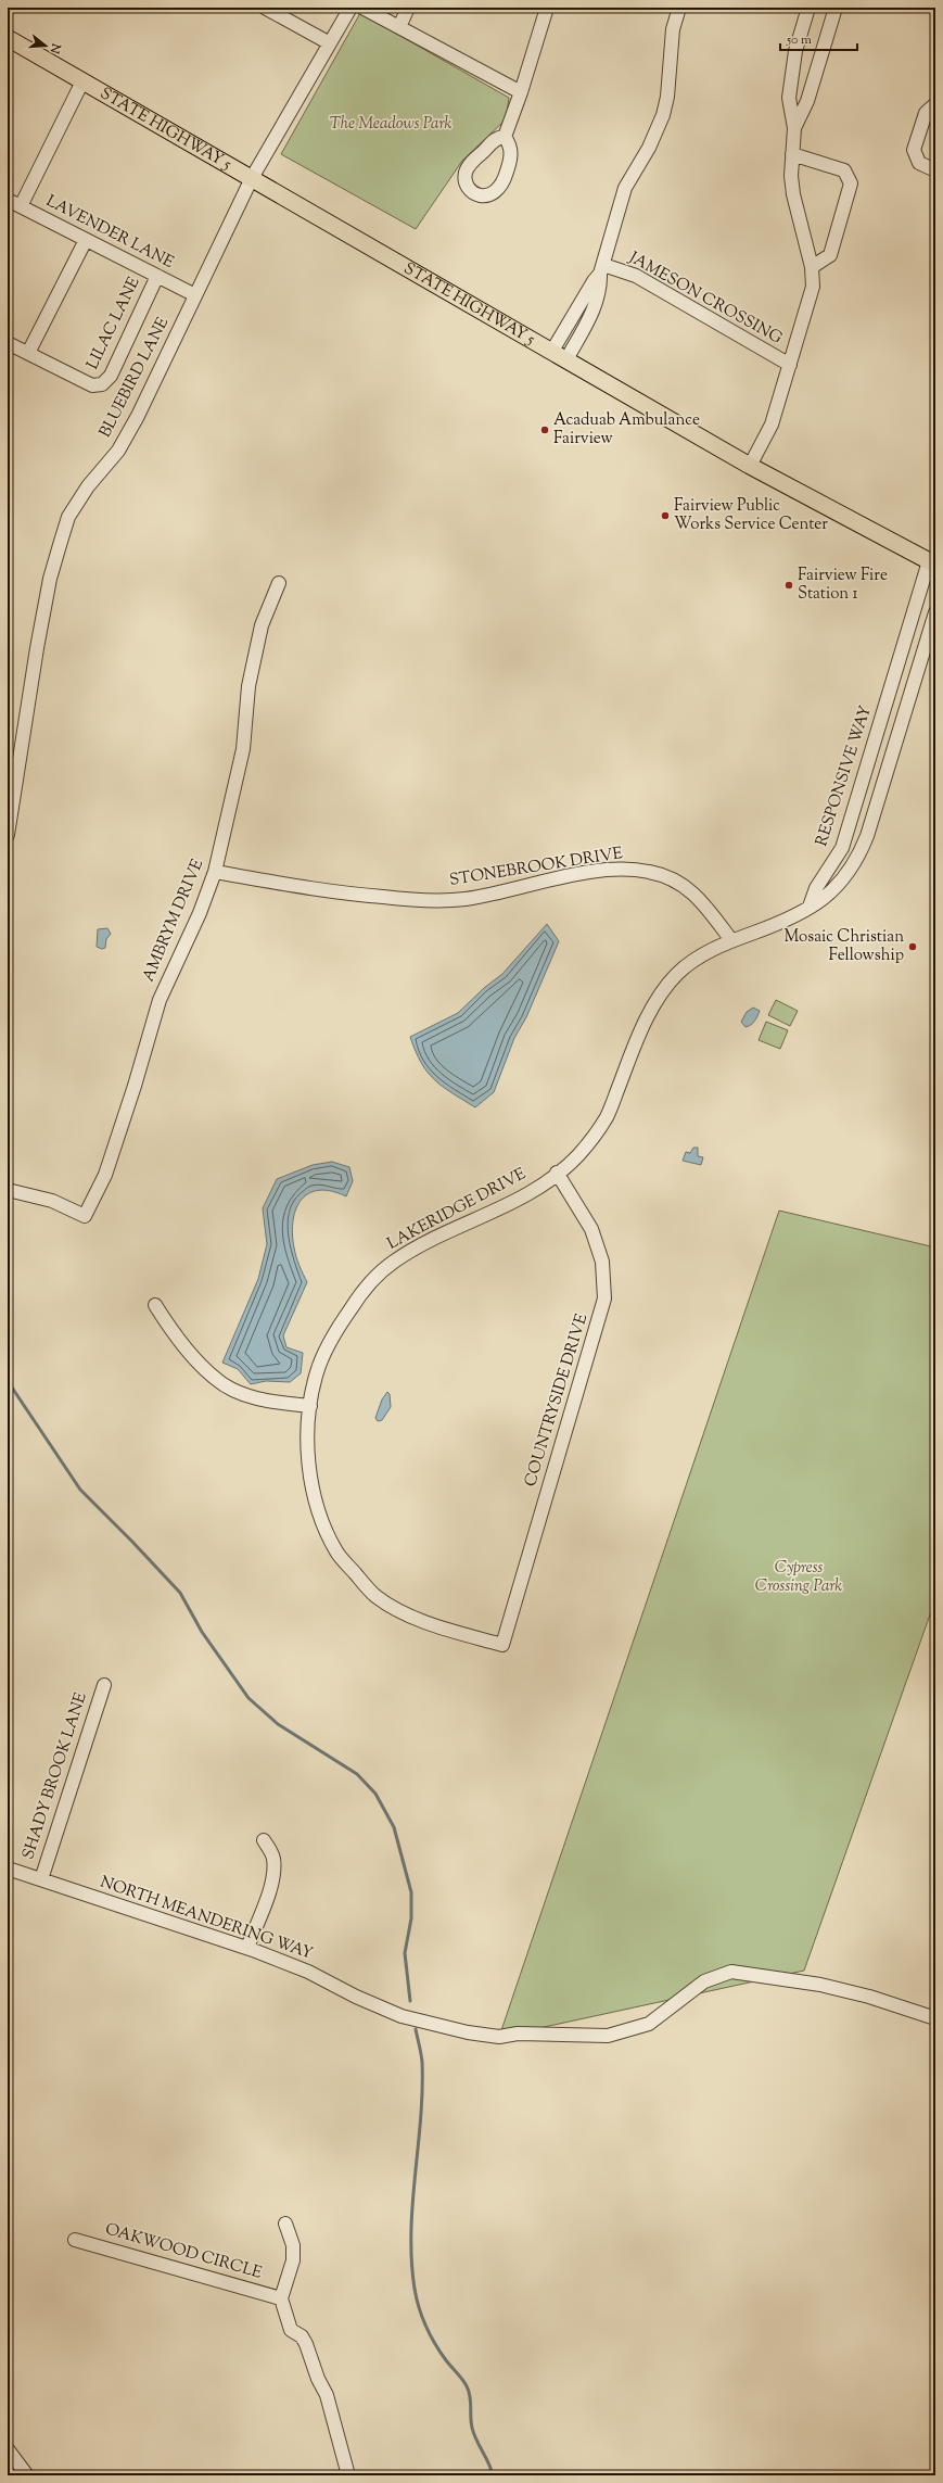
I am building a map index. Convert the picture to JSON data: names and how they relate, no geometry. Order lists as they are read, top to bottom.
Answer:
{
  "streets": {
    "main road": ["STATE HIGHWAY 5"],
    "street": [
      "LAVENDER LANE",
      "JAMESON CROSSING",
      "LILAC LANE",
      "BLUEBIRD LANE",
      "RESPONSIVE WAY",
      "STONEBROOK DRIVE",
      "AMBRYM DRIVE",
      "LAKERIDGE DRIVE",
      "COUNTRYSIDE DRIVE",
      "SHADY BROOK LANE",
      "NORTH MEANDERING WAY",
      "OAKWOOD CIRCLE"
    ]
  },
  "crossings": [
    ["STATE HIGHWAY 5", "BLUEBIRD LANE"],
    ["STATE HIGHWAY 5", "RESPONSIVE WAY"],
    ["LAVENDER LANE", "LILAC LANE"],
    ["LAVENDER LANE", "BLUEBIRD LANE"],
    ["RESPONSIVE WAY", "LAKERIDGE DRIVE"],
    ["STONEBROOK DRIVE", "AMBRYM DRIVE"],
    ["STONEBROOK DRIVE", "LAKERIDGE DRIVE"],
    ["LAKERIDGE DRIVE", "COUNTRYSIDE DRIVE"],
    ["SHADY BROOK LANE", "NORTH MEANDERING WAY"]
  ],
  "parks": ["The Meadows Park", "Cypress Crossing Park"],
  "places": [
    "Acaduab Ambulance Fairview",
    "Fairview Public Works Service Center",
    "Fairview Fire Station 1",
    "Mosaic Christian Fellowship"
  ],
  "scale_bar": "50 m",
  "north": "right"
}
